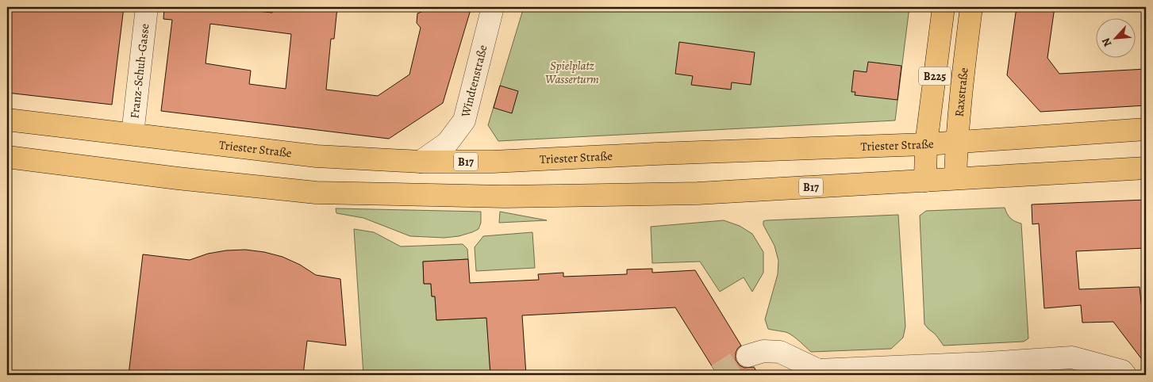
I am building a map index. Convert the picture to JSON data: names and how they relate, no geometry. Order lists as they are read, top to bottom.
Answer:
{
  "streets": {
    "main road": [
      "B225",
      "Raxstraße",
      "Triester Straße",
      "B17"
    ],
    "street": ["Franz-Schuh-Gasse", "Windtenstraße"]
  },
  "crossings": [
    ["Franz-Schuh-Gasse", "Triester Straße"],
    ["B225", "Triester Straße"],
    ["Windtenstraße", "Triester Straße"],
    ["Raxstraße", "Triester Straße"],
    ["Raxstraße", "B17"]
  ],
  "parks": ["Spielplatz Wasserturm"],
  "north": "bottom left"
}
